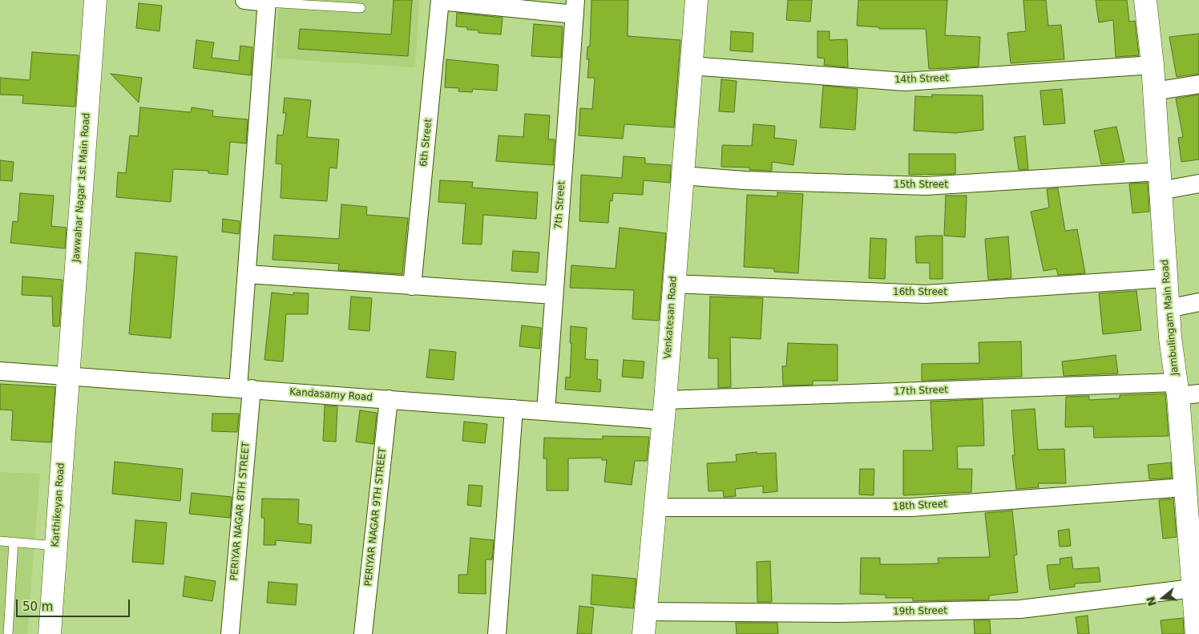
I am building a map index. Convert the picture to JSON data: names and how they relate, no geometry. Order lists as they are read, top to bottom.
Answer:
{
  "streets": {
    "street": [
      "14th Street",
      "6th Street",
      "15th Street",
      "Jawwahar Nagar 1st Main Road",
      "7th Street",
      "16th Street",
      "Venkatesan Road",
      "Jambulingam Main Road",
      "17th Street",
      "Kandasamy Road",
      "Karthikeyan Road",
      "18th Street",
      "PERIYAR NAGAR 8TH STREET",
      "PERIYAR NAGAR 9TH STREET",
      "19th Street"
    ]
  },
  "crossings": [
    ["14th Street", "Venkatesan Road"],
    ["14th Street", "Jambulingam Main Road"],
    ["15th Street", "Venkatesan Road"],
    ["15th Street", "Jambulingam Main Road"],
    ["Jawwahar Nagar 1st Main Road", "Kandasamy Road"],
    ["Jawwahar Nagar 1st Main Road", "Karthikeyan Road"],
    ["7th Street", "Kandasamy Road"],
    ["16th Street", "Venkatesan Road"],
    ["16th Street", "Jambulingam Main Road"],
    ["Venkatesan Road", "17th Street"],
    ["Venkatesan Road", "Kandasamy Road"],
    ["Venkatesan Road", "18th Street"],
    ["Venkatesan Road", "19th Street"],
    ["Jambulingam Main Road", "17th Street"],
    ["Jambulingam Main Road", "18th Street"],
    ["Jambulingam Main Road", "19th Street"],
    ["17th Street", "Kandasamy Road"],
    ["Kandasamy Road", "Karthikeyan Road"],
    ["Kandasamy Road", "PERIYAR NAGAR 8TH STREET"],
    ["Kandasamy Road", "PERIYAR NAGAR 9TH STREET"]
  ],
  "scale_bar": "50 m",
  "north": "left"
}
